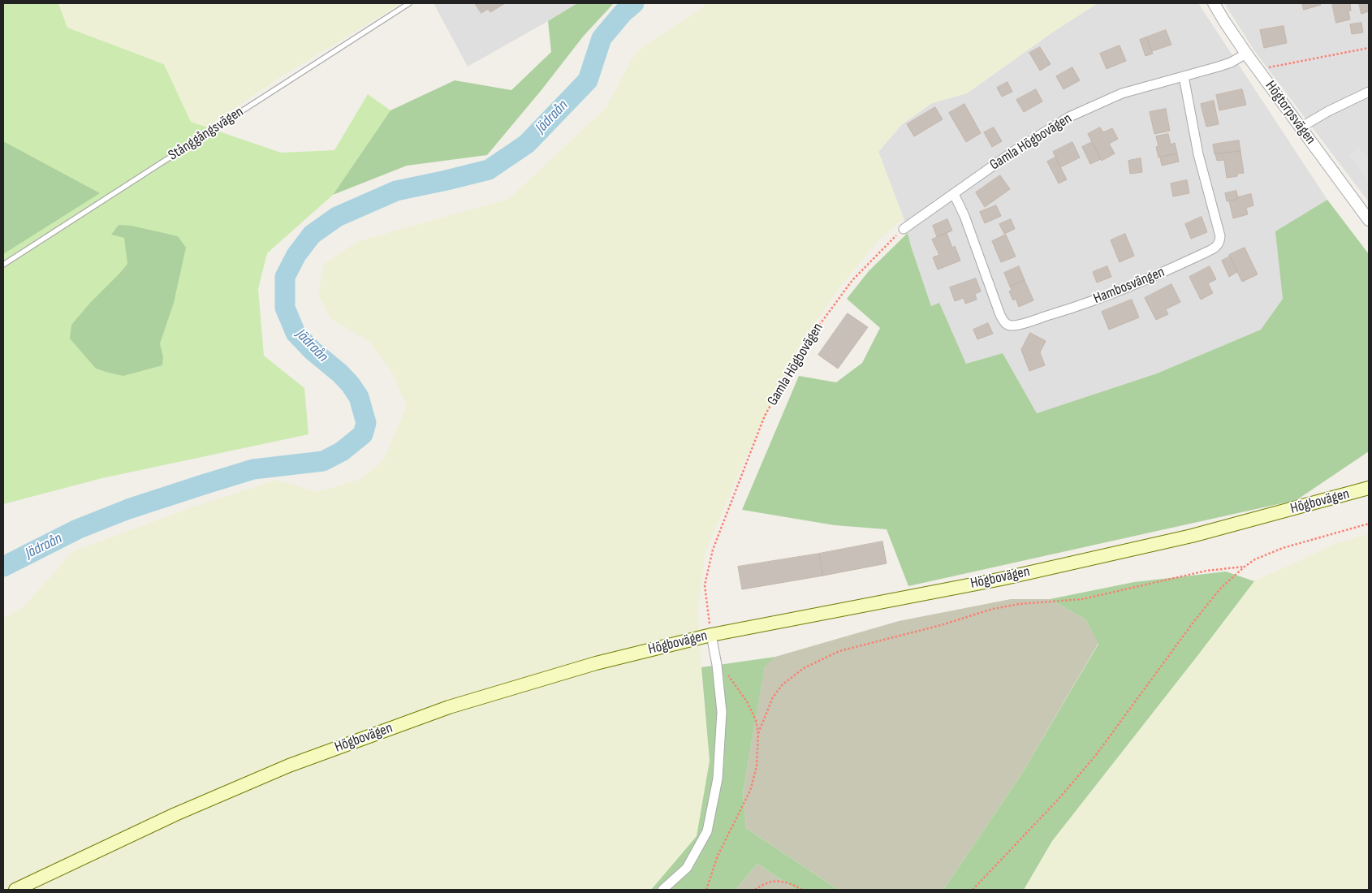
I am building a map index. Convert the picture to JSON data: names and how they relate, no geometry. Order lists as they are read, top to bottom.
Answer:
{
  "streets": {
    "main road": ["Högbovägen"],
    "street": ["Högtorpsvägen", "Gamla Högbovägen", "Hambosvängen"],
    "lane": ["Stånggångsvägen"]
  },
  "crossings": [
    ["Högtorpsvägen", "Gamla Högbovägen"],
    ["Gamla Högbovägen", "Hambosvängen"],
    ["Gamla Högbovägen", "Högbovägen"]
  ],
  "water": ["Jädraån"]
}
